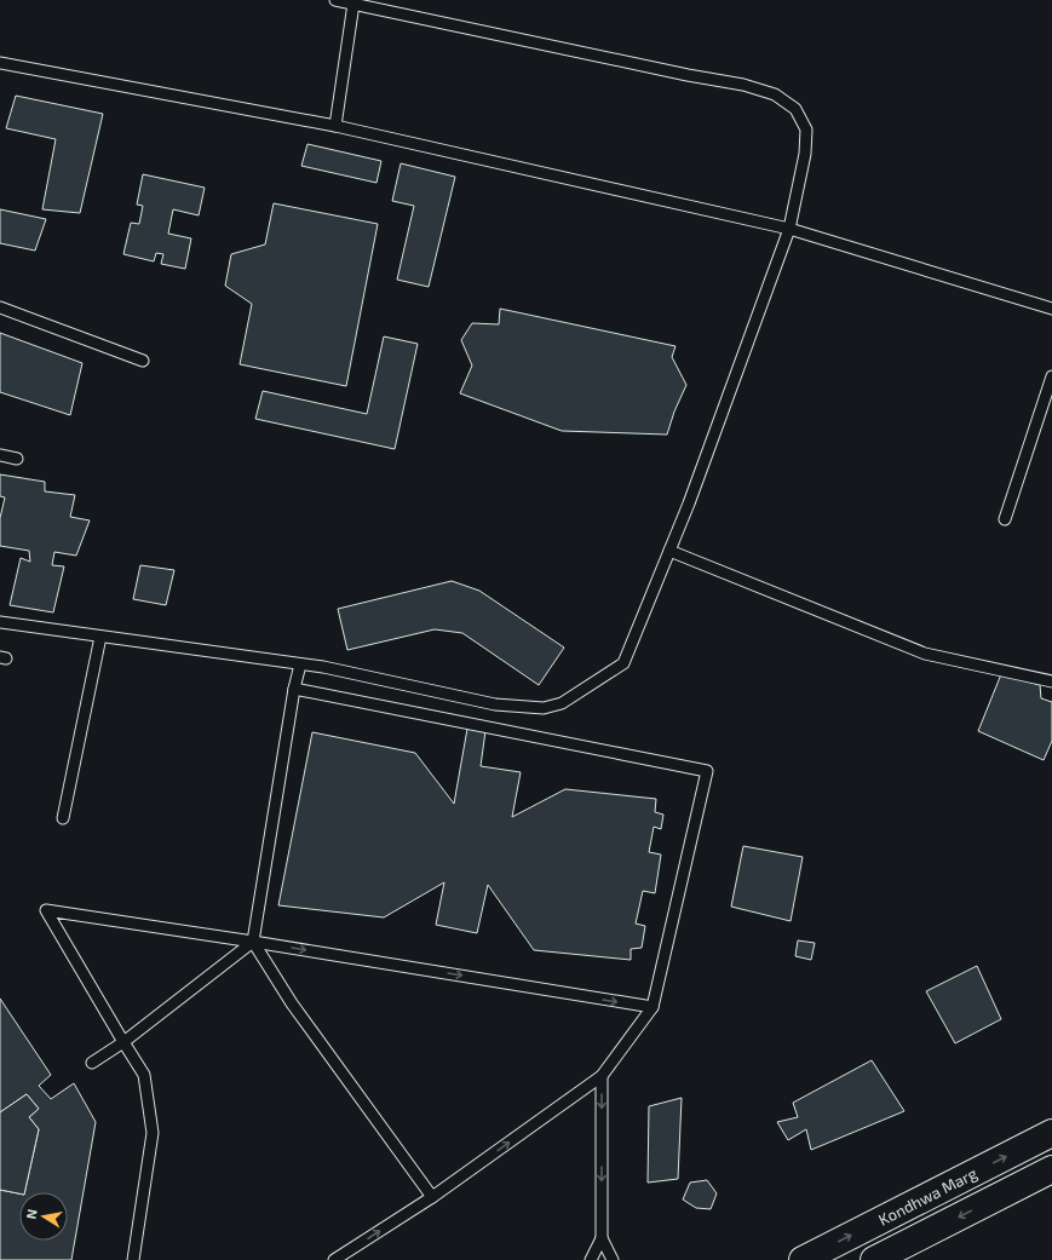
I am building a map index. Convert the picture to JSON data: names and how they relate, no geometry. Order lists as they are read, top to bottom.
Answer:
{
  "streets": {
    "main road": ["Kondhwa Marg"]
  },
  "north": "left"
}
